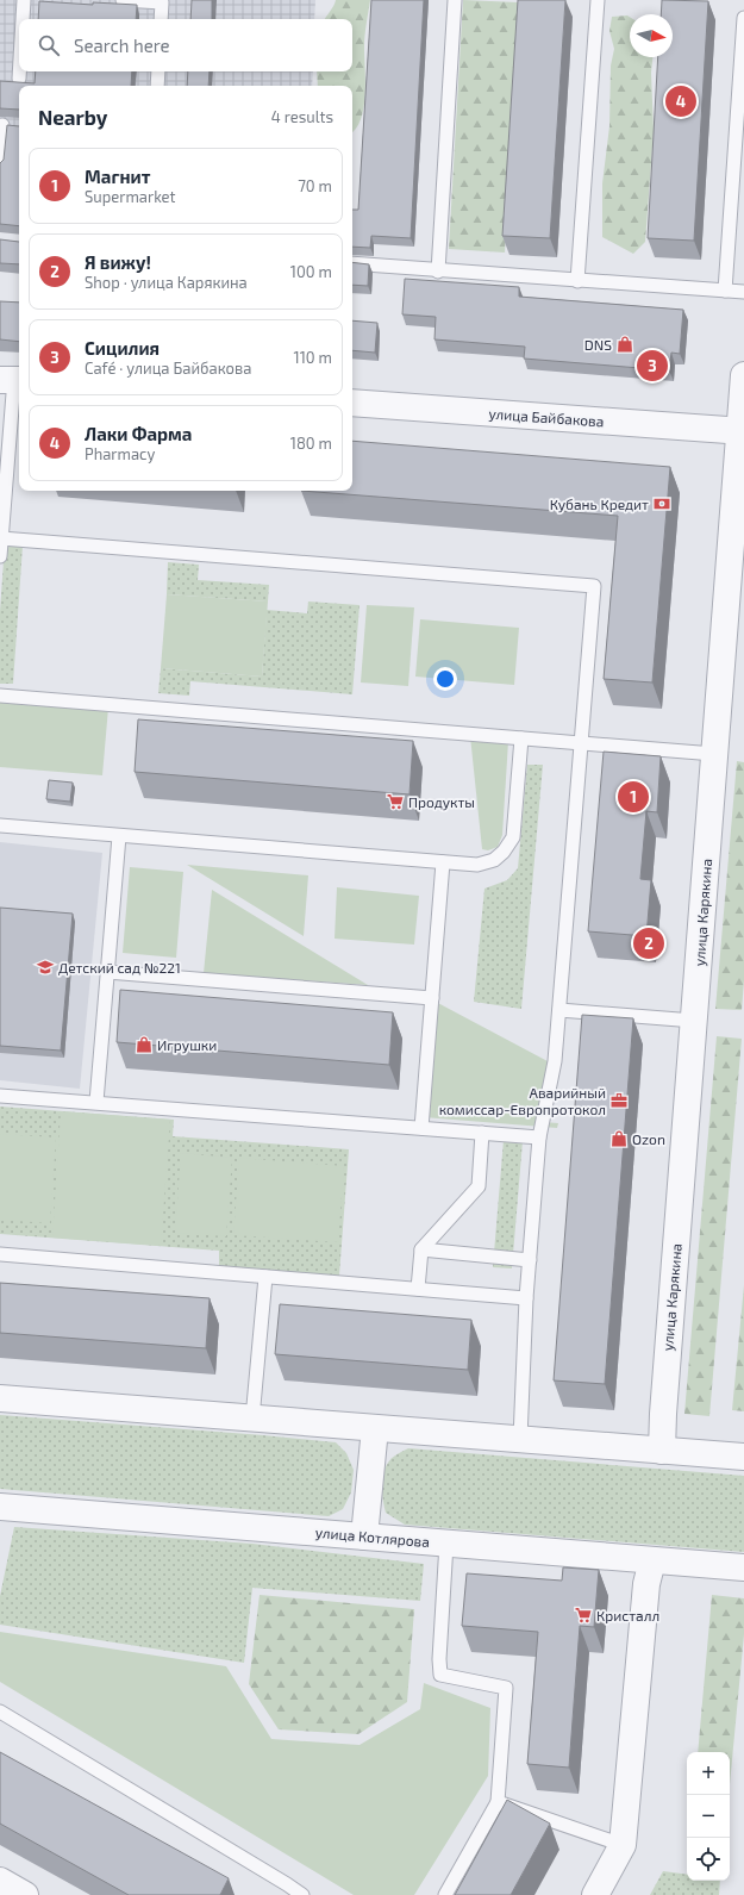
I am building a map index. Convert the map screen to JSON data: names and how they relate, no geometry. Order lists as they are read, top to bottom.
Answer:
{
  "streets": {
    "street": ["улица Байбакова", "улица Карякина", "улица Котлярова"]
  },
  "crossings": [
    ["улица Байбакова", "улица Карякина"]
  ],
  "places": {
    "shop": ["DNS", "Игрушки", "Ozon"],
    "bank": ["Кубань Кредит"],
    "supermarket": ["Продукты", "Кристалл"],
    "school or university": ["Детский сад №221"],
    "office": ["Аварийный комиссар-Европротокол"]
  },
  "north": "right",
  "page": {
    "search": "Search here",
    "pins": [
      "4",
      "3",
      "1",
      "2"
    ],
    "heading": ["Nearby", "4 results"],
    "list": [
      {
        "mark": "1",
        "name": "Магнит",
        "note": "Supermarket",
        "value": "70 m"
      },
      {
        "mark": "2",
        "name": "Я вижу!",
        "note": "Shop · улица Карякина",
        "value": "100 m"
      },
      {
        "mark": "3",
        "name": "Сицилия",
        "note": "Café · улица Байбакова",
        "value": "110 m"
      },
      {
        "mark": "4",
        "name": "Лаки Фарма",
        "note": "Pharmacy",
        "value": "180 m"
      }
    ],
    "map_buttons": ["+", "−"]
  }
}
